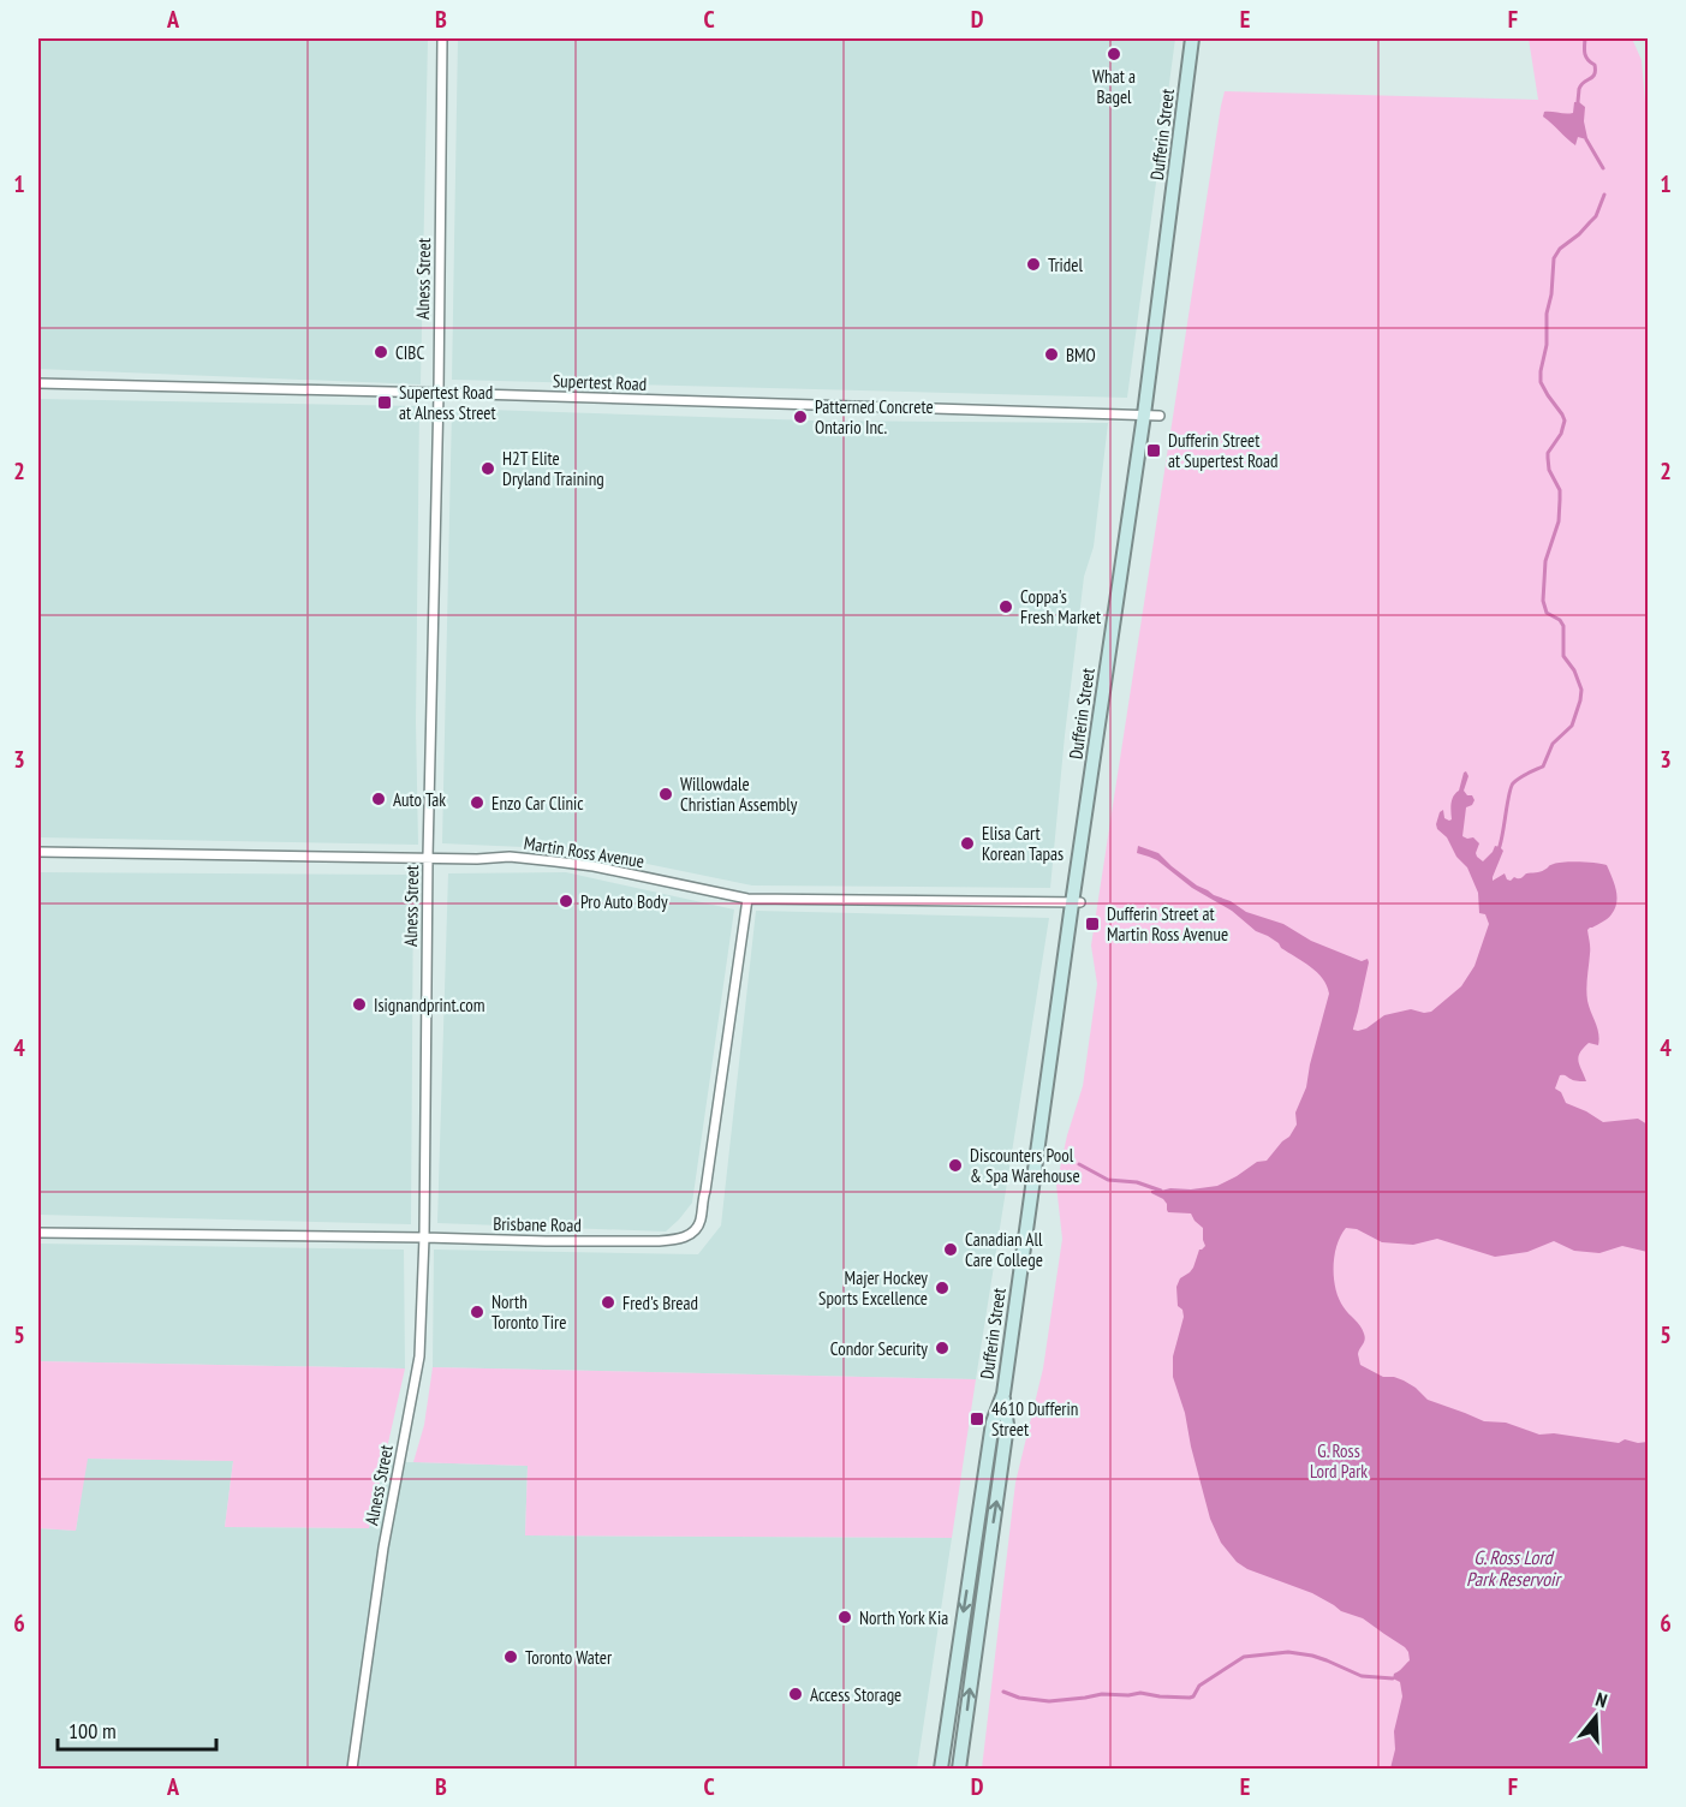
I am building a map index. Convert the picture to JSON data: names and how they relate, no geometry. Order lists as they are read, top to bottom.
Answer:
{
  "streets": {
    "main road": ["Dufferin Street"],
    "street": [
      "Alness Street",
      "Supertest Road",
      "Martin Ross Avenue",
      "Brisbane Road"
    ]
  },
  "crossings": [
    ["Dufferin Street", "Supertest Road"],
    ["Dufferin Street", "Martin Ross Avenue"],
    ["Alness Street", "Supertest Road"],
    ["Alness Street", "Martin Ross Avenue"],
    ["Alness Street", "Brisbane Road"],
    ["Martin Ross Avenue", "Brisbane Road"]
  ],
  "water": ["G. Ross Lord Park Reservoir"],
  "parks": ["G. Ross Lord Park"],
  "places": {
    "other": [
      "What a Bagel",
      "Tridel",
      "CIBC",
      "BMO",
      "Patterned Concrete Ontario Inc.",
      "H2T Elite Dryland Training",
      "Coppa's Fresh Market",
      "Willowdale Christian Assembly",
      "Auto Tak",
      "Enzo Car Clinic",
      "Elisa Cart Korean Tapas",
      "Pro Auto Body",
      "Isignandprint.com",
      "Discounters Pool & Spa Warehouse",
      "Canadian All Care College",
      "Majer Hockey Sports Excellence",
      "Fred's Bread",
      "North Toronto Tire",
      "Condor Security",
      "North York Kia",
      "Toronto Water",
      "Access Storage"
    ],
    "transit": [
      "Supertest Road at Alness Street",
      "Dufferin Street at Supertest Road",
      "Dufferin Street at Martin Ross Avenue",
      "4610 Dufferin Street"
    ]
  },
  "scale_bar": "100 m",
  "north": "top",
  "grid": {
    "columns": [
      "A",
      "B",
      "C",
      "D",
      "E",
      "F"
    ],
    "rows": [
      "1",
      "2",
      "3",
      "4",
      "5",
      "6"
    ]
  }
}
